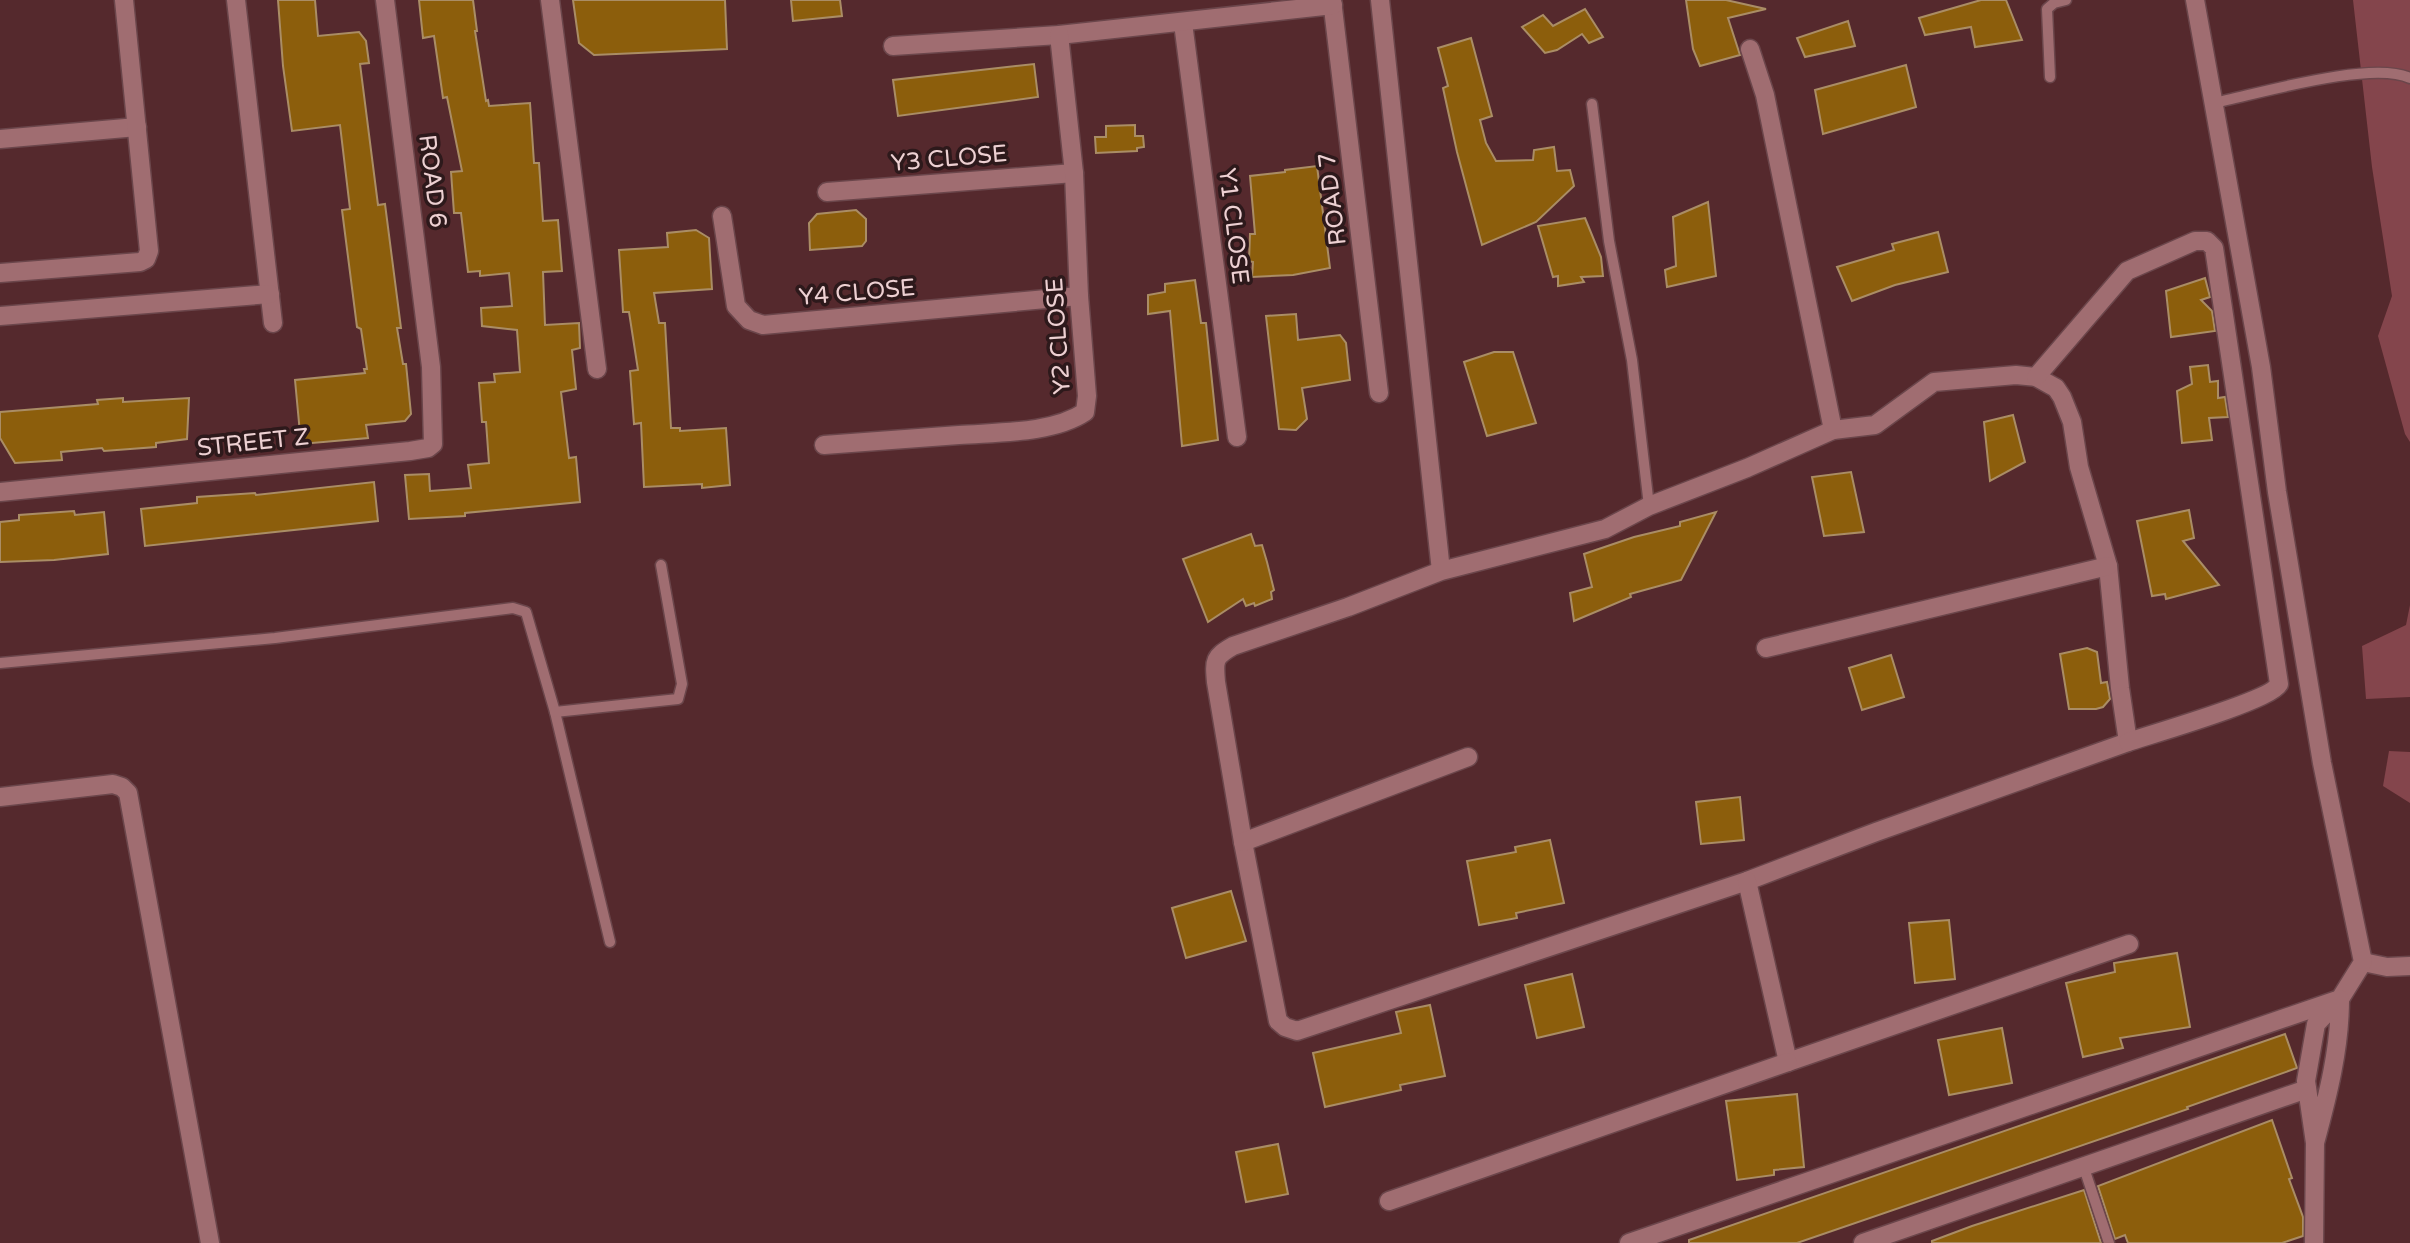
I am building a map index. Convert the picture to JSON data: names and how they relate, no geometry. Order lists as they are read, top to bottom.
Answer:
{
  "streets": {
    "street": [
      "Y3 CLOSE",
      "ROAD 6",
      "ROAD 7",
      "Y1 CLOSE",
      "Y4 CLOSE",
      "Y2 CLOSE",
      "STREET Z"
    ]
  },
  "crossings": [
    ["Y3 CLOSE", "Y2 CLOSE"],
    ["ROAD 6", "STREET Z"],
    ["Y4 CLOSE", "Y2 CLOSE"]
  ]
}
